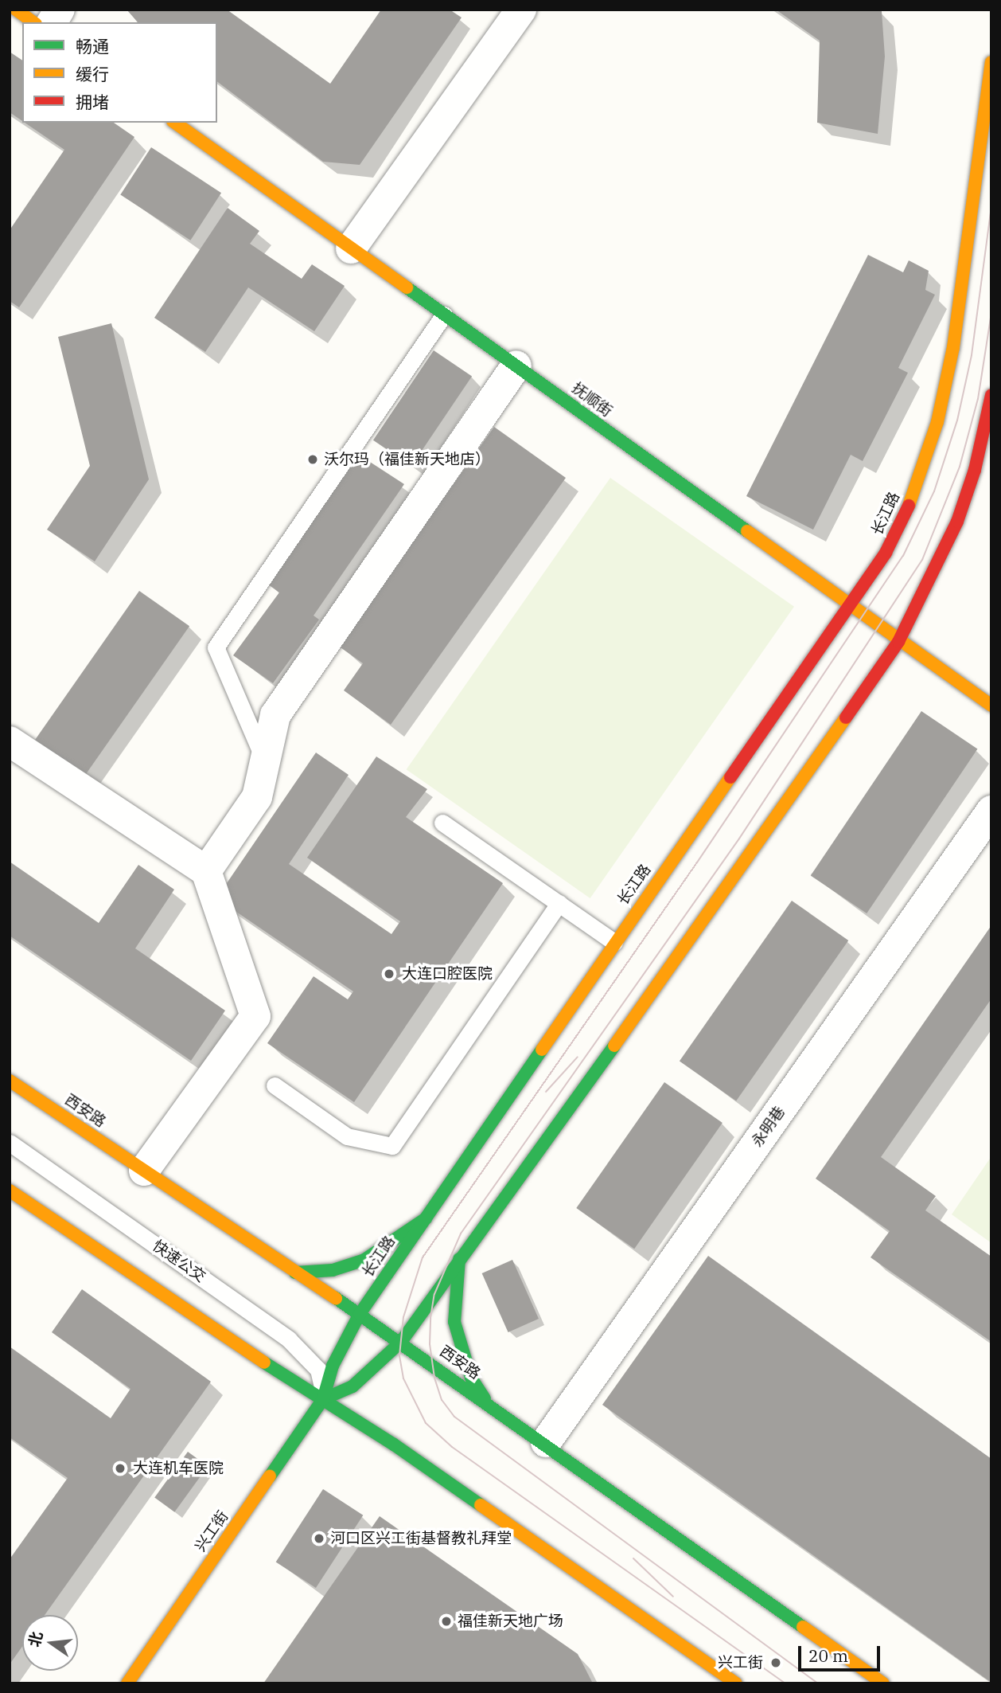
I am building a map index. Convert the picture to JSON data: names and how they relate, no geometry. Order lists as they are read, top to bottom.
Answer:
{
  "streets": {
    "main road": [
      "抚顺街",
      "长江路",
      "西安路",
      "兴工街"
    ],
    "street": ["永明巷"],
    "lane": ["快速公交"]
  },
  "crossings": [
    ["抚顺街", "长江路"],
    ["长江路", "西安路"],
    ["长江路", "快速公交"],
    ["长江路", "兴工街"],
    ["西安路", "永明巷"],
    ["快速公交", "兴工街"]
  ],
  "places": [
    "沃尔玛（福佳新天地店）",
    "大连口腔医院",
    "大连机车医院",
    "河口区兴工街基督教礼拜堂",
    "福佳新天地广场",
    "兴工街"
  ],
  "legend": ["畅通", "缓行", "拥堵"],
  "scale_bar": "20 m",
  "north": "left"
}
